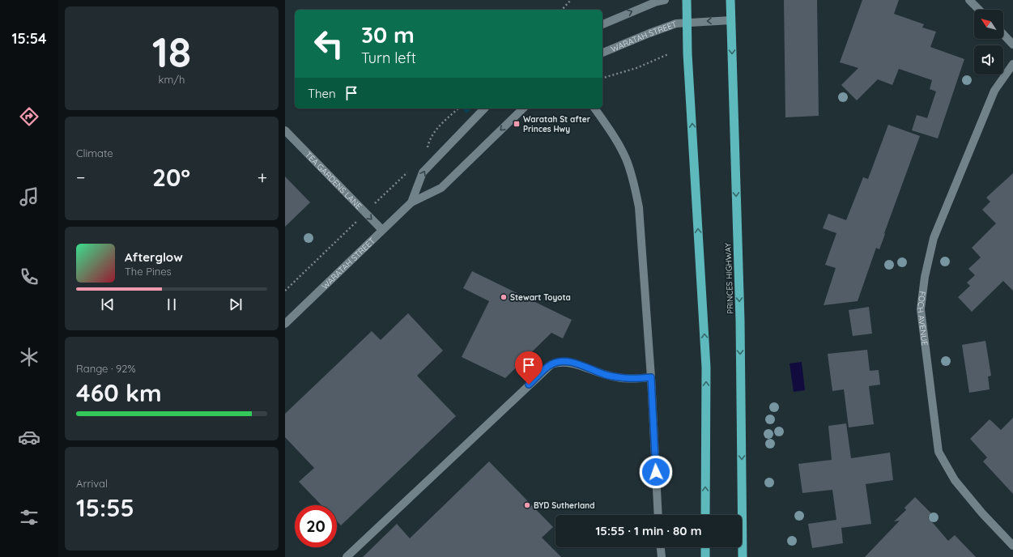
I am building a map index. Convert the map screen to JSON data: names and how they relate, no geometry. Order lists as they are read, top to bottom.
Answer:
{
  "streets": {
    "highway": ["PRINCES HIGHWAY"],
    "street": ["WARATAH STREET", "TEA GARDENS LANE", "FOCH AVENUE"]
  },
  "crossings": [
    ["WARATAH STREET", "TEA GARDENS LANE"],
    ["WARATAH STREET", "PRINCES HIGHWAY"]
  ],
  "places": {
    "transit": ["Waratah St after Princes Hwy"],
    "other": ["Stewart Toyota", "BYD Sutherland"]
  },
  "north": "top left",
  "page": {
    "tabs": "15:54",
    "tile": [
      ["18", "km/h"],
      "Climate",
      ["Range · 92%", "460 km"],
      ["Arrival", "15:55"]
    ],
    "turn": ["30 m", "Turn left"],
    "then": "Then",
    "heat": ["−", "20°", "+"],
    "song": ["Afterglow", "The Pines"],
    "limit": "20",
    "trip": "15:55 · 1 min · 80 m"
  }
}
